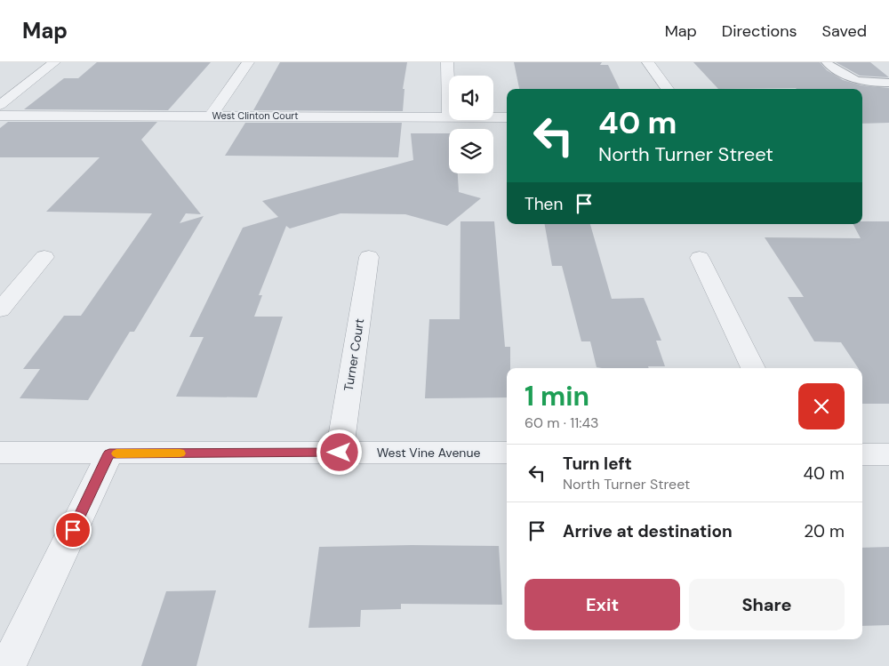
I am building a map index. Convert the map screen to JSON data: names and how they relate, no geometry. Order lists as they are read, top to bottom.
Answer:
{
  "streets": {
    "street": ["West Clinton Court", "Turner Court", "West Vine Avenue"]
  },
  "crossings": [
    ["Turner Court", "West Vine Avenue"]
  ],
  "page": {
    "header": "Map",
    "nav": ["Map", "Directions", "Saved"],
    "turn": ["40 m", "North Turner Street"],
    "then": "Then",
    "heading": ["1 min", "60 m · 11:43"],
    "list": [
      {
        "name": "Turn left",
        "note": "North Turner Street",
        "value": "40 m"
      },
      {
        "name": "Arrive at destination",
        "value": "20 m"
      }
    ],
    "buttons": ["Exit", "Share"]
  }
}
